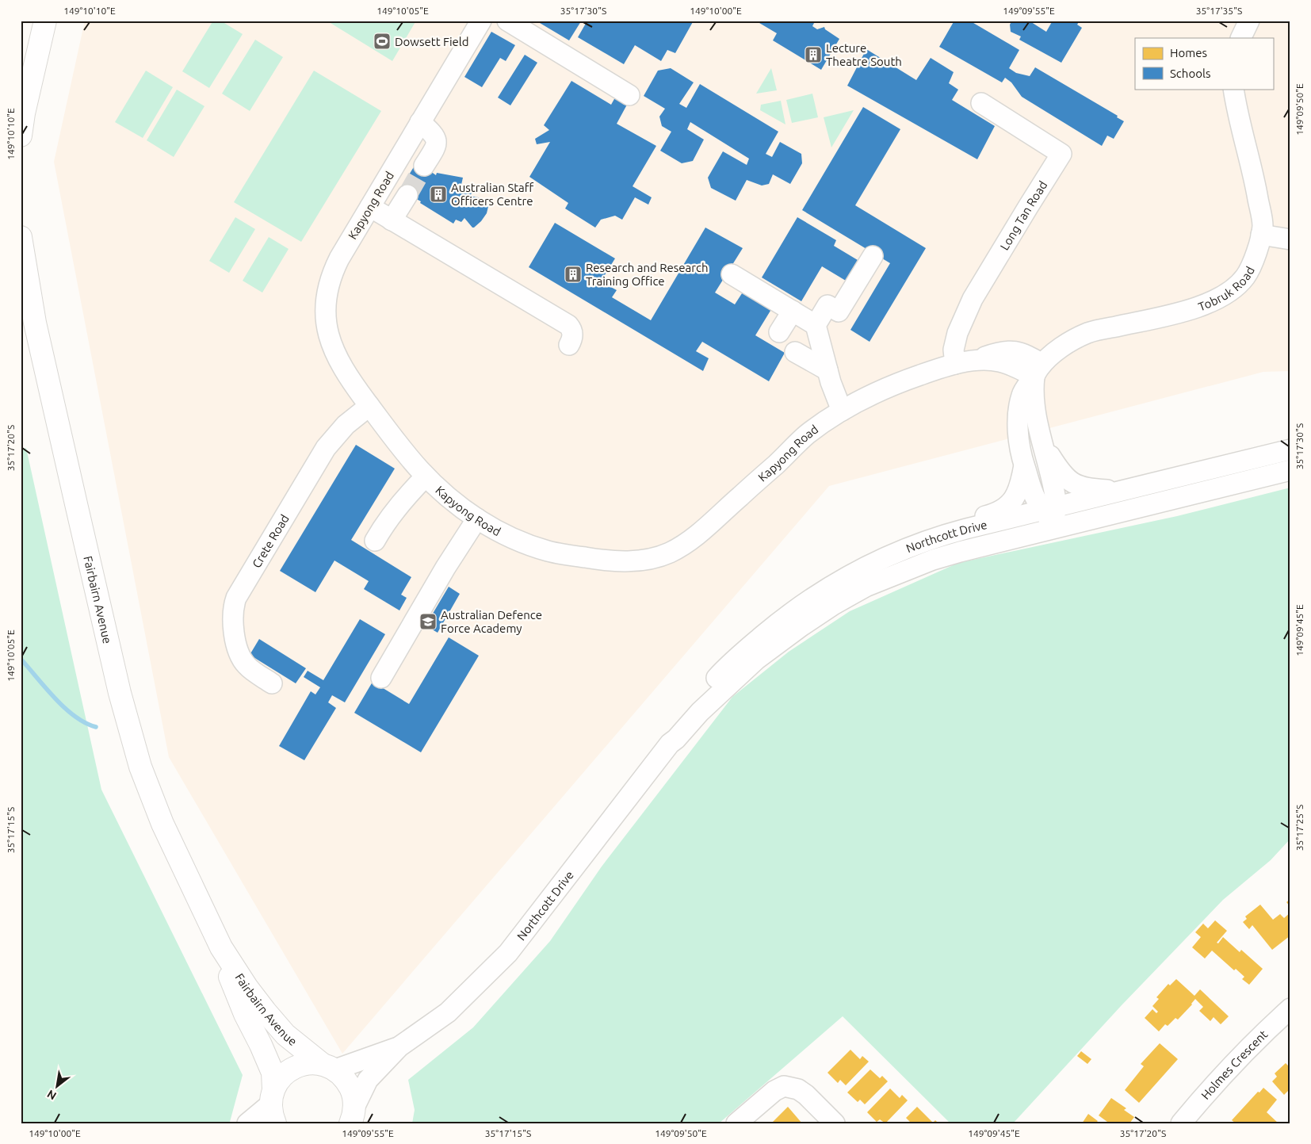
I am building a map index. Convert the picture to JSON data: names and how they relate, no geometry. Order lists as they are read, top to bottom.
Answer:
{
  "streets": {
    "main road": ["Fairbairn Avenue"],
    "street": [
      "Kapyong Road",
      "Long Tan Road",
      "Tobruk Road",
      "Northcott Drive",
      "Crete Road",
      "Holmes Crescent"
    ]
  },
  "crossings": [
    ["Kapyong Road", "Long Tan Road"],
    ["Kapyong Road", "Tobruk Road"],
    ["Kapyong Road", "Crete Road"],
    ["Tobruk Road", "Northcott Drive"],
    ["Northcott Drive", "Fairbairn Avenue"]
  ],
  "places": {
    "sports": ["Dowsett Field"],
    "building": ["Lecture Theatre South", "Australian Staff Officers Centre", "Research and Research Training Office"],
    "school or university": ["Australian Defence Force Academy"]
  },
  "legend": ["Homes", "Schools"],
  "north": "bottom left",
  "coordinates": [
    "149°10'10\"E",
    "149°10'05\"E",
    "35°17'30\"S",
    "149°10'00\"E",
    "149°09'55\"E",
    "35°17'35\"S",
    "149°09'50\"E",
    "35°17'20\"S",
    "149°09'45\"E",
    "35°17'25\"S",
    "35°17'15\"S"
  ]
}
